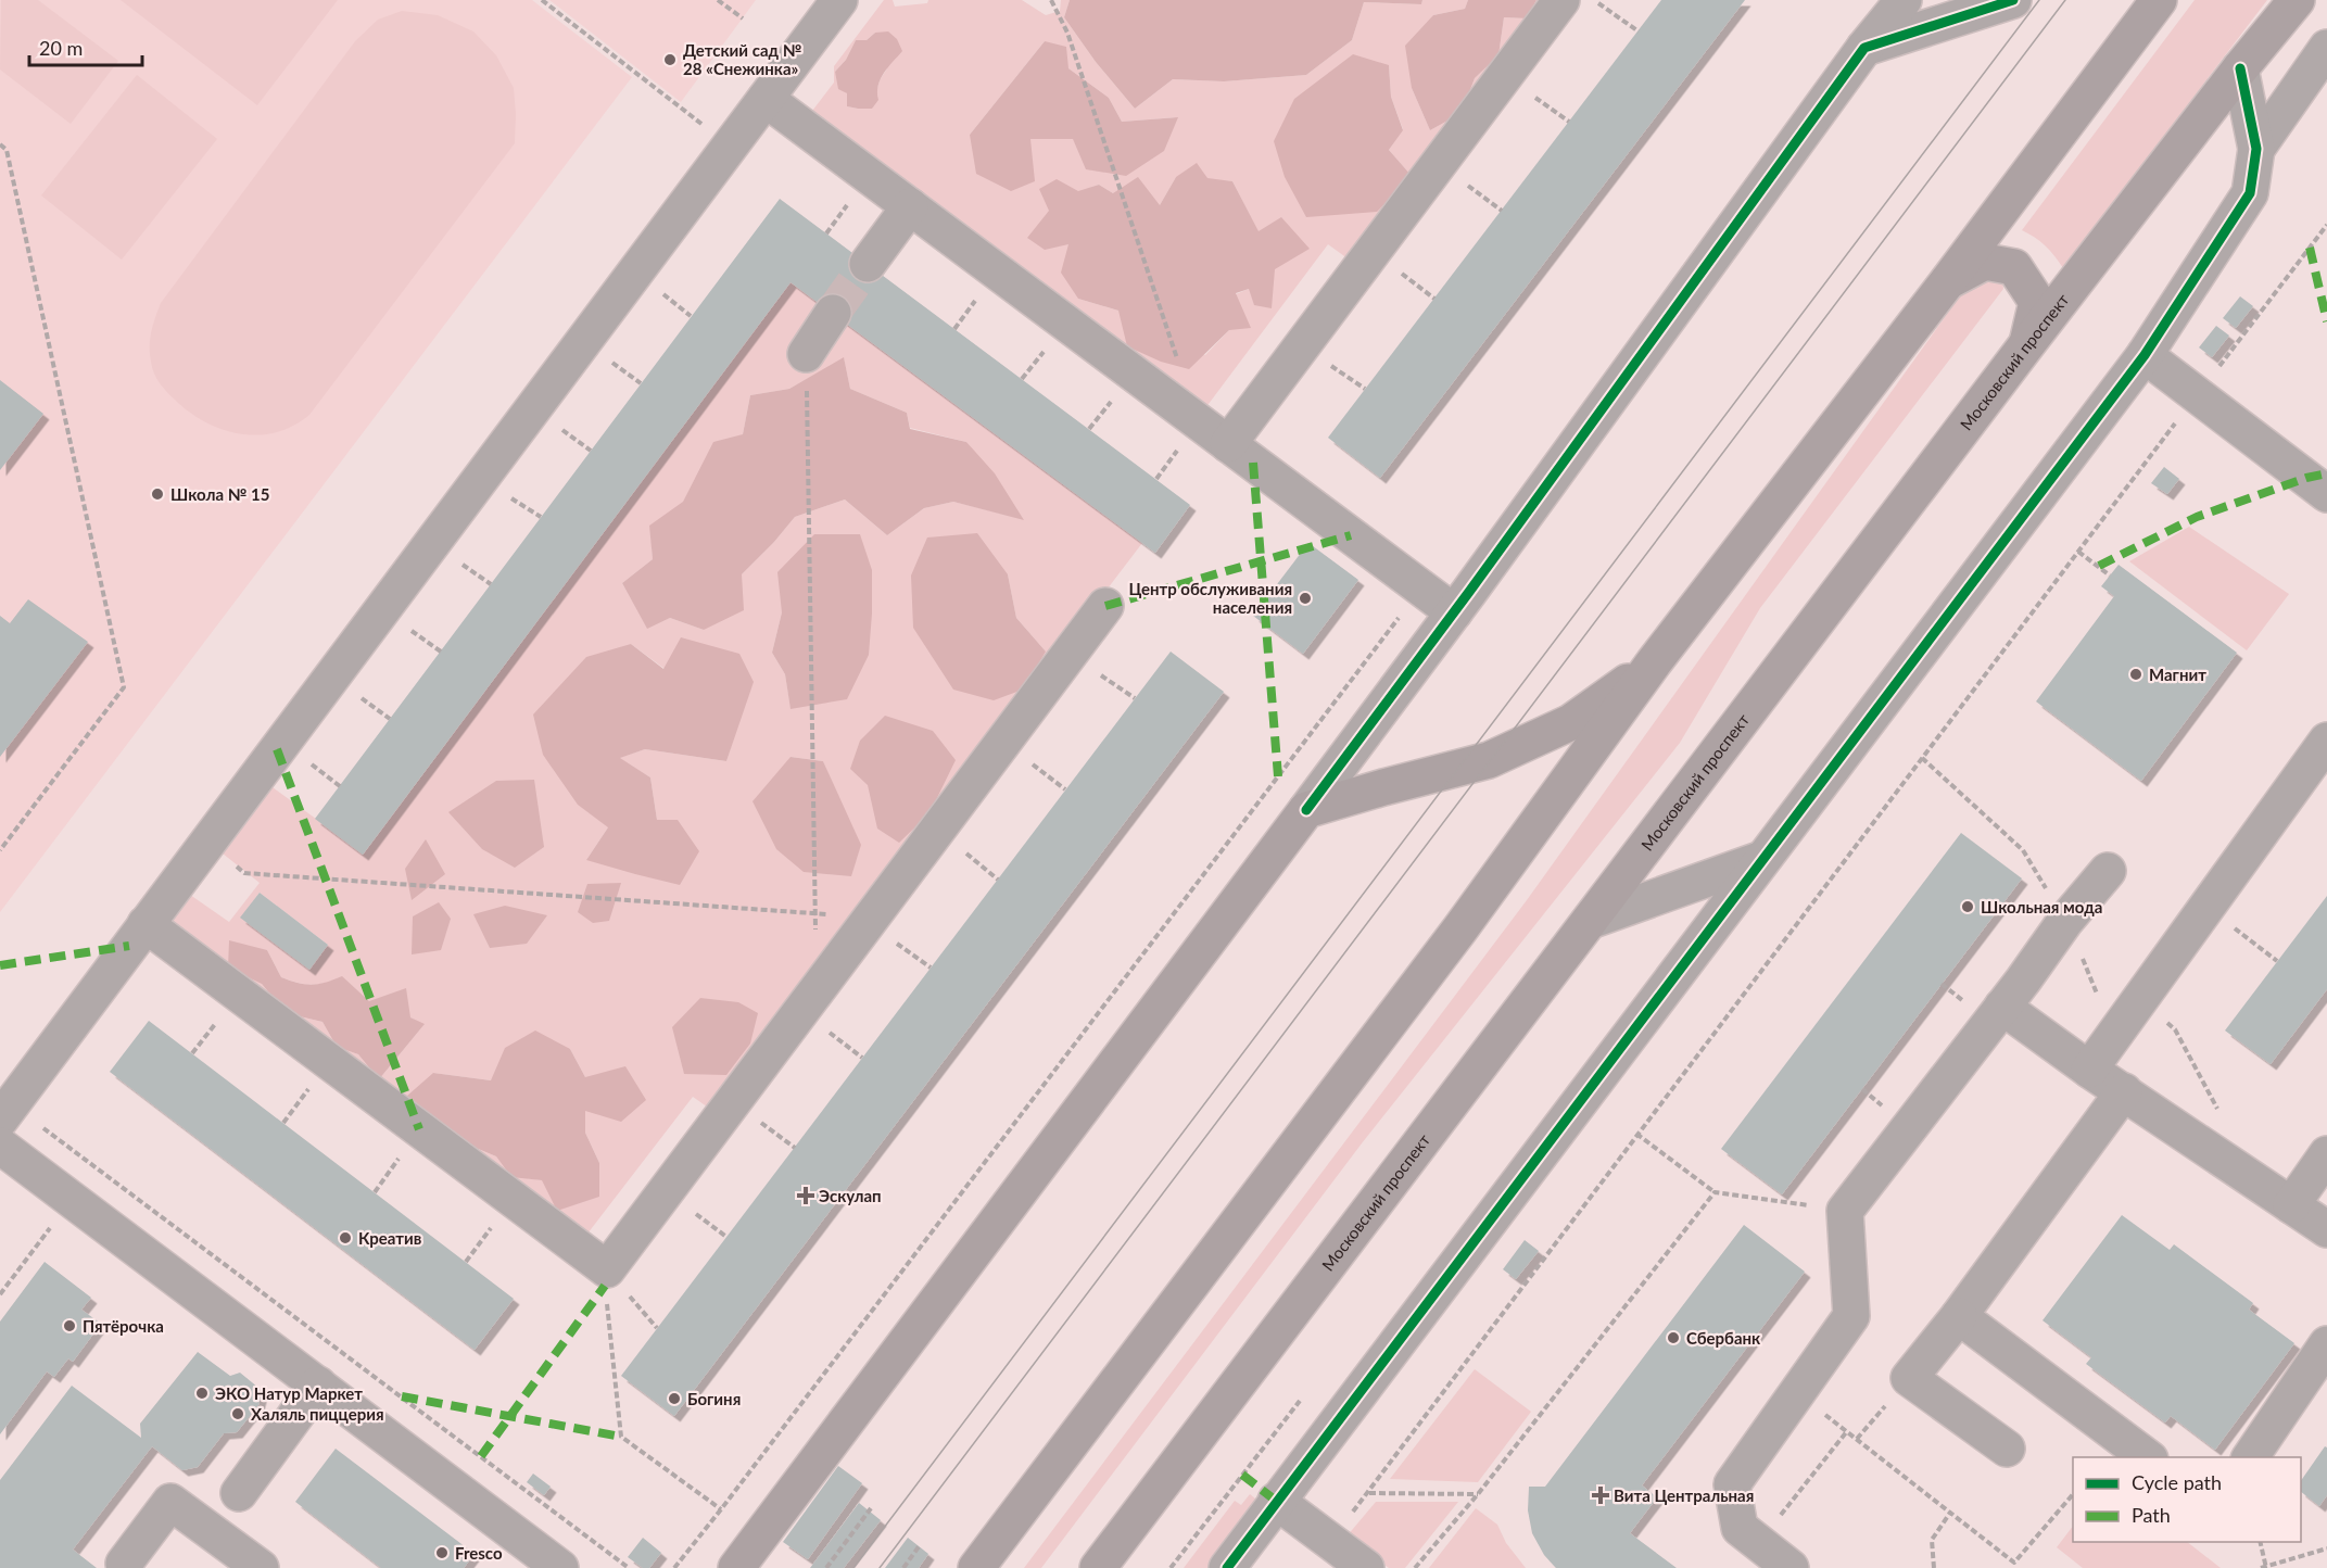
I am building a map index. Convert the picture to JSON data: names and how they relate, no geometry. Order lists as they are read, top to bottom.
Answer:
{
  "streets": {
    "main road": ["Московский проспект"]
  },
  "places": {
    "other": [
      "Детский сад № 28 «Снежинка»",
      "Школа № 15",
      "Центр обслуживания населения",
      "Магнит",
      "Школьная мода",
      "Креатив",
      "Пятёрочка",
      "Сбербанк",
      "ЭКО Натур Маркет",
      "Богиня",
      "Халяль пиццерия",
      "Fresco"
    ],
    "health": ["Эскулап", "Вита Центральная"]
  },
  "legend": ["Cycle path", "Path"],
  "scale_bar": "20 m"
}
